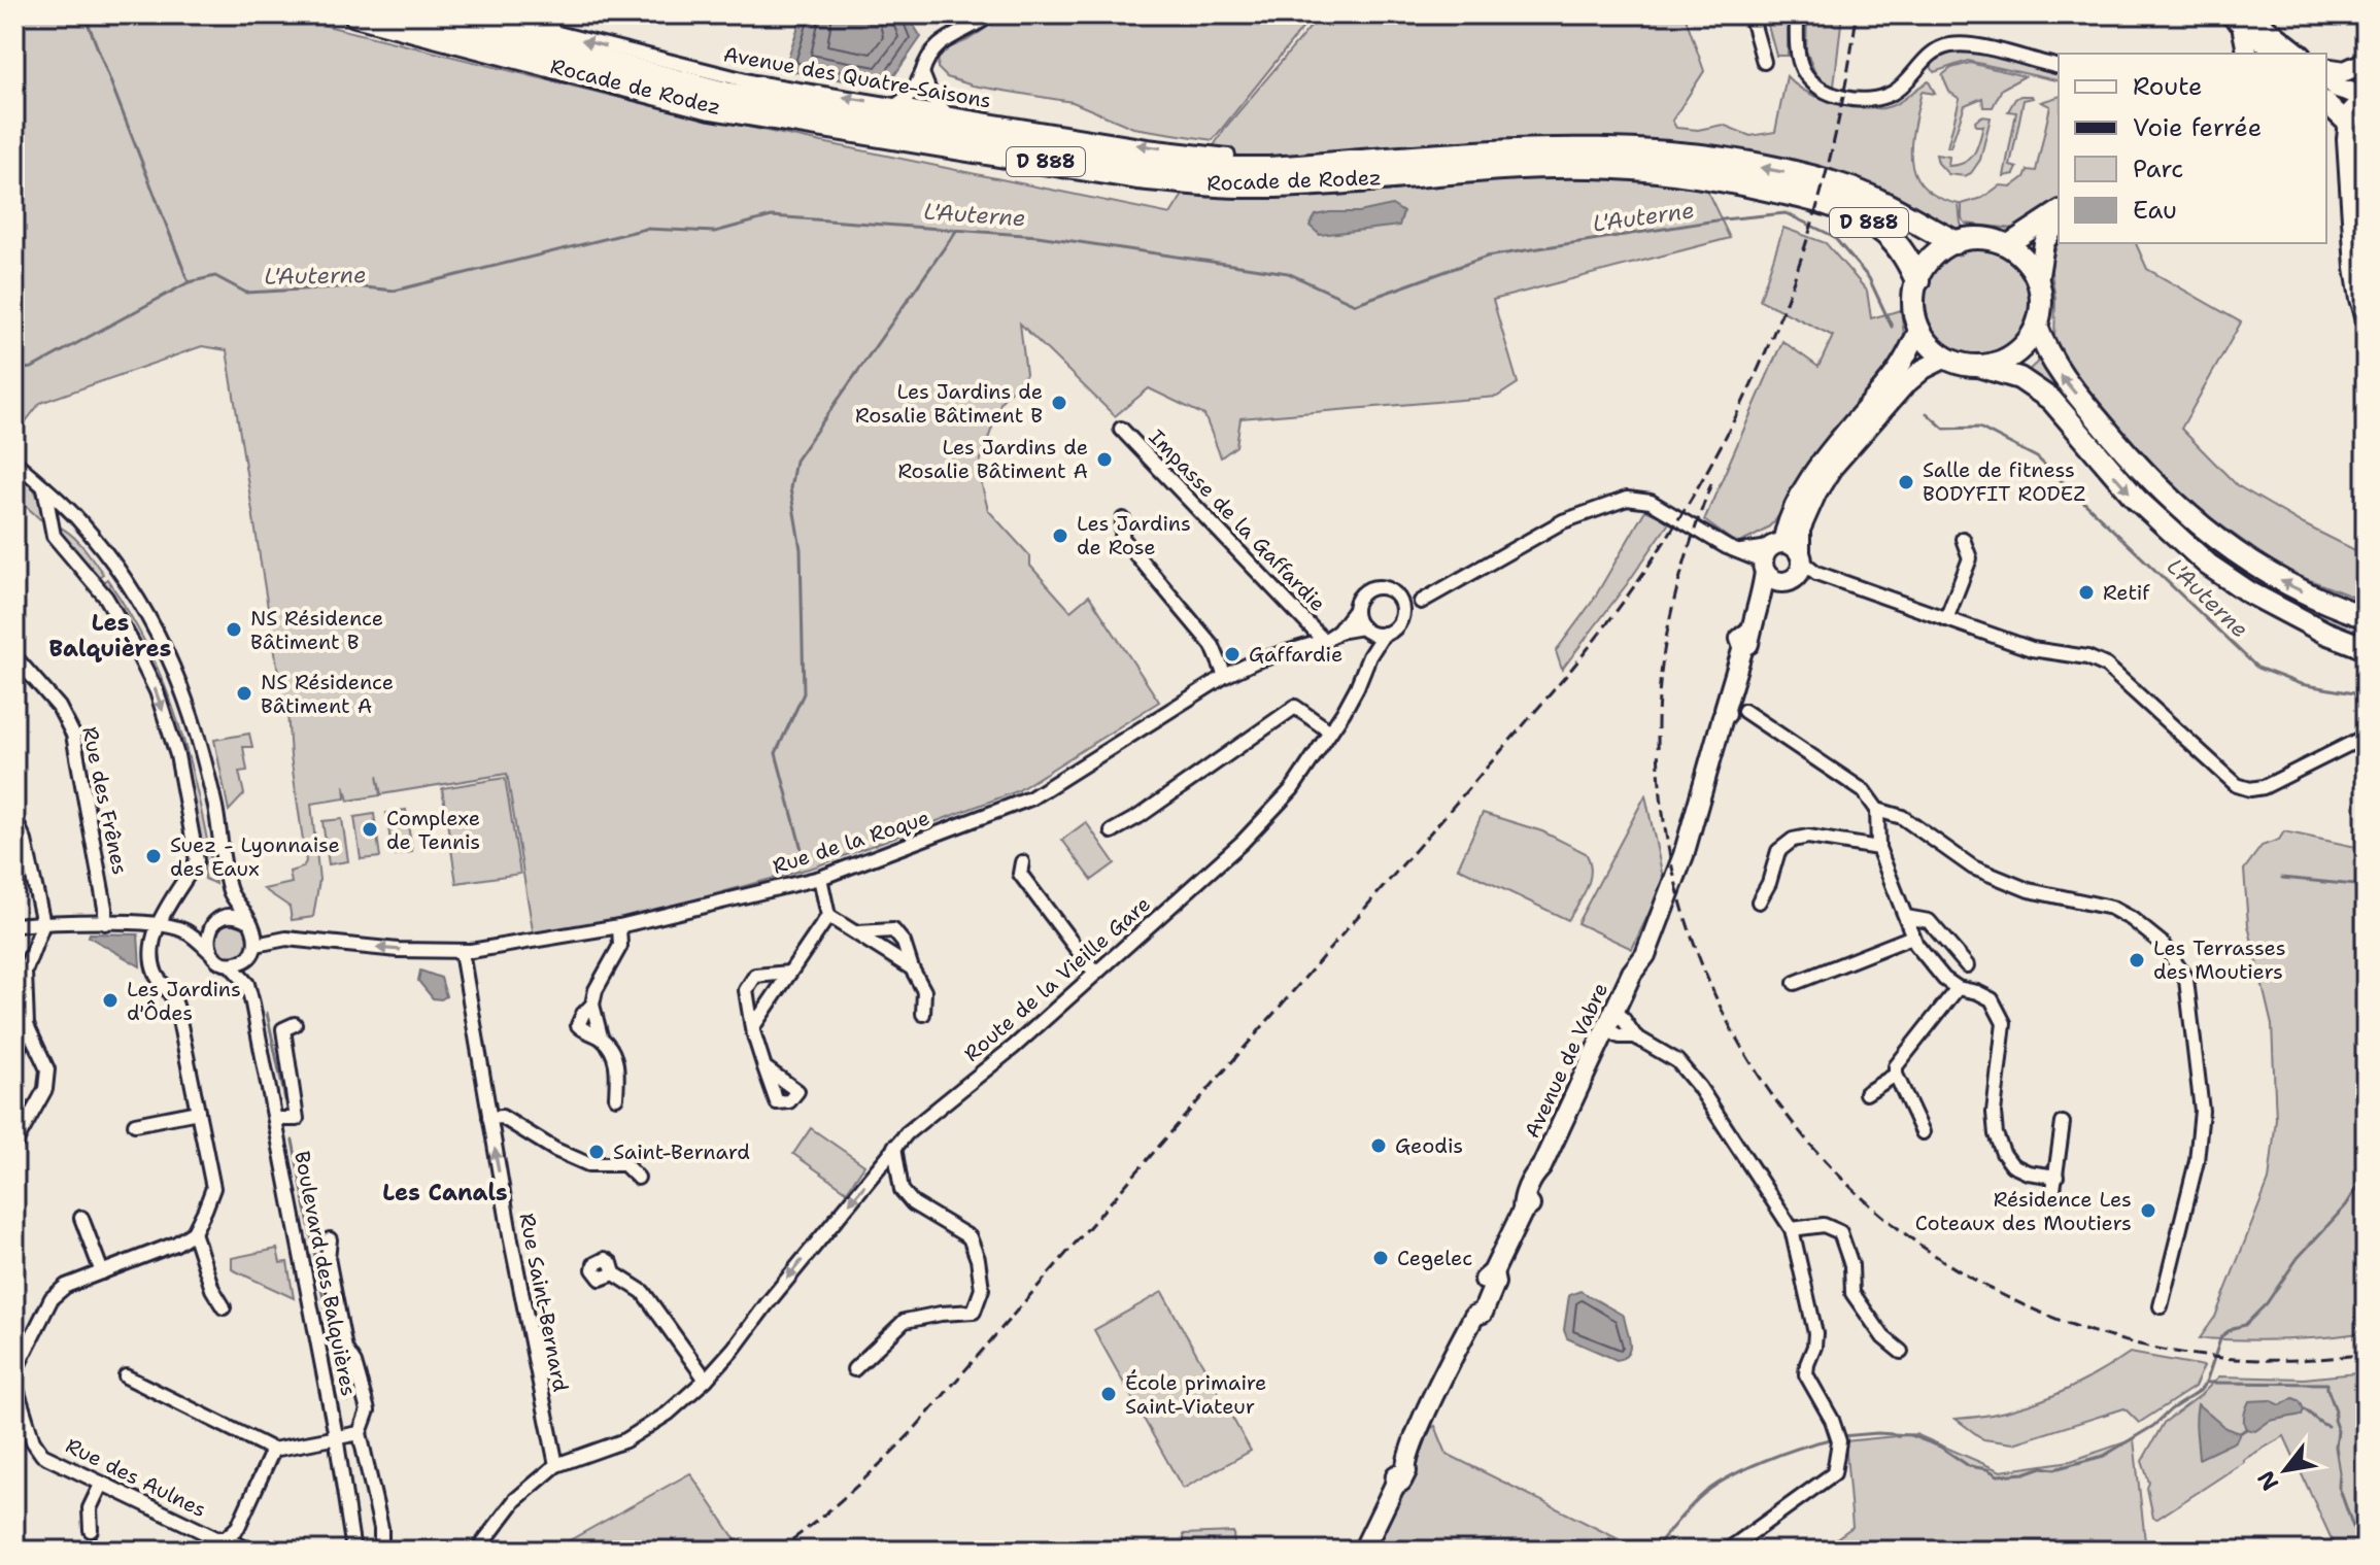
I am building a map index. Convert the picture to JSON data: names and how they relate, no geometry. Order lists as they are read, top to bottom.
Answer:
{
  "streets": {
    "highway": ["Rocade de Rodez", "D 888"],
    "main road": ["Avenue de Vabre"],
    "street": [
      "Avenue des Quatre-Saisons",
      "Impasse de la Gaffardie",
      "Rue des Frênes",
      "Rue de la Roque",
      "Route de la Vieille Gare",
      "Boulevard des Balquières",
      "Rue Saint-Bernard",
      "Rue des Aulnes"
    ]
  },
  "crossings": [
    ["Rocade de Rodez", "Avenue de Vabre"],
    ["Impasse de la Gaffardie", "Rue de la Roque"],
    ["Rue de la Roque", "Route de la Vieille Gare"],
    ["Rue de la Roque", "Boulevard des Balquières"],
    ["Rue de la Roque", "Rue Saint-Bernard"],
    ["Route de la Vieille Gare", "Rue Saint-Bernard"]
  ],
  "one_way": ["Avenue des Quatre-Saisons", "Rue Saint-Bernard"],
  "districts": ["Les Balquières", "Les Canals"],
  "water": ["L'Auterne"],
  "places": [
    "Les Jardins de Rosalie Bâtiment B",
    "Les Jardins de Rosalie Bâtiment A",
    "Salle de fitness BODYFIT RODEZ",
    "Les Jardins de Rose",
    "Retif",
    "NS Résidence Bâtiment B",
    "Gaffardie",
    "NS Résidence Bâtiment A",
    "Complexe de Tennis",
    "Suez - Lyonnaise des Eaux",
    "Les Terrasses des Moutiers",
    "Les Jardins d'Ôdes",
    "Geodis",
    "Saint-Bernard",
    "Résidence Les Coteaux des Moutiers",
    "Cegelec",
    "École primaire Saint-Viateur"
  ],
  "legend": [
    "Route",
    "Voie ferrée",
    "Parc",
    "Eau"
  ],
  "north": "bottom left"
}
